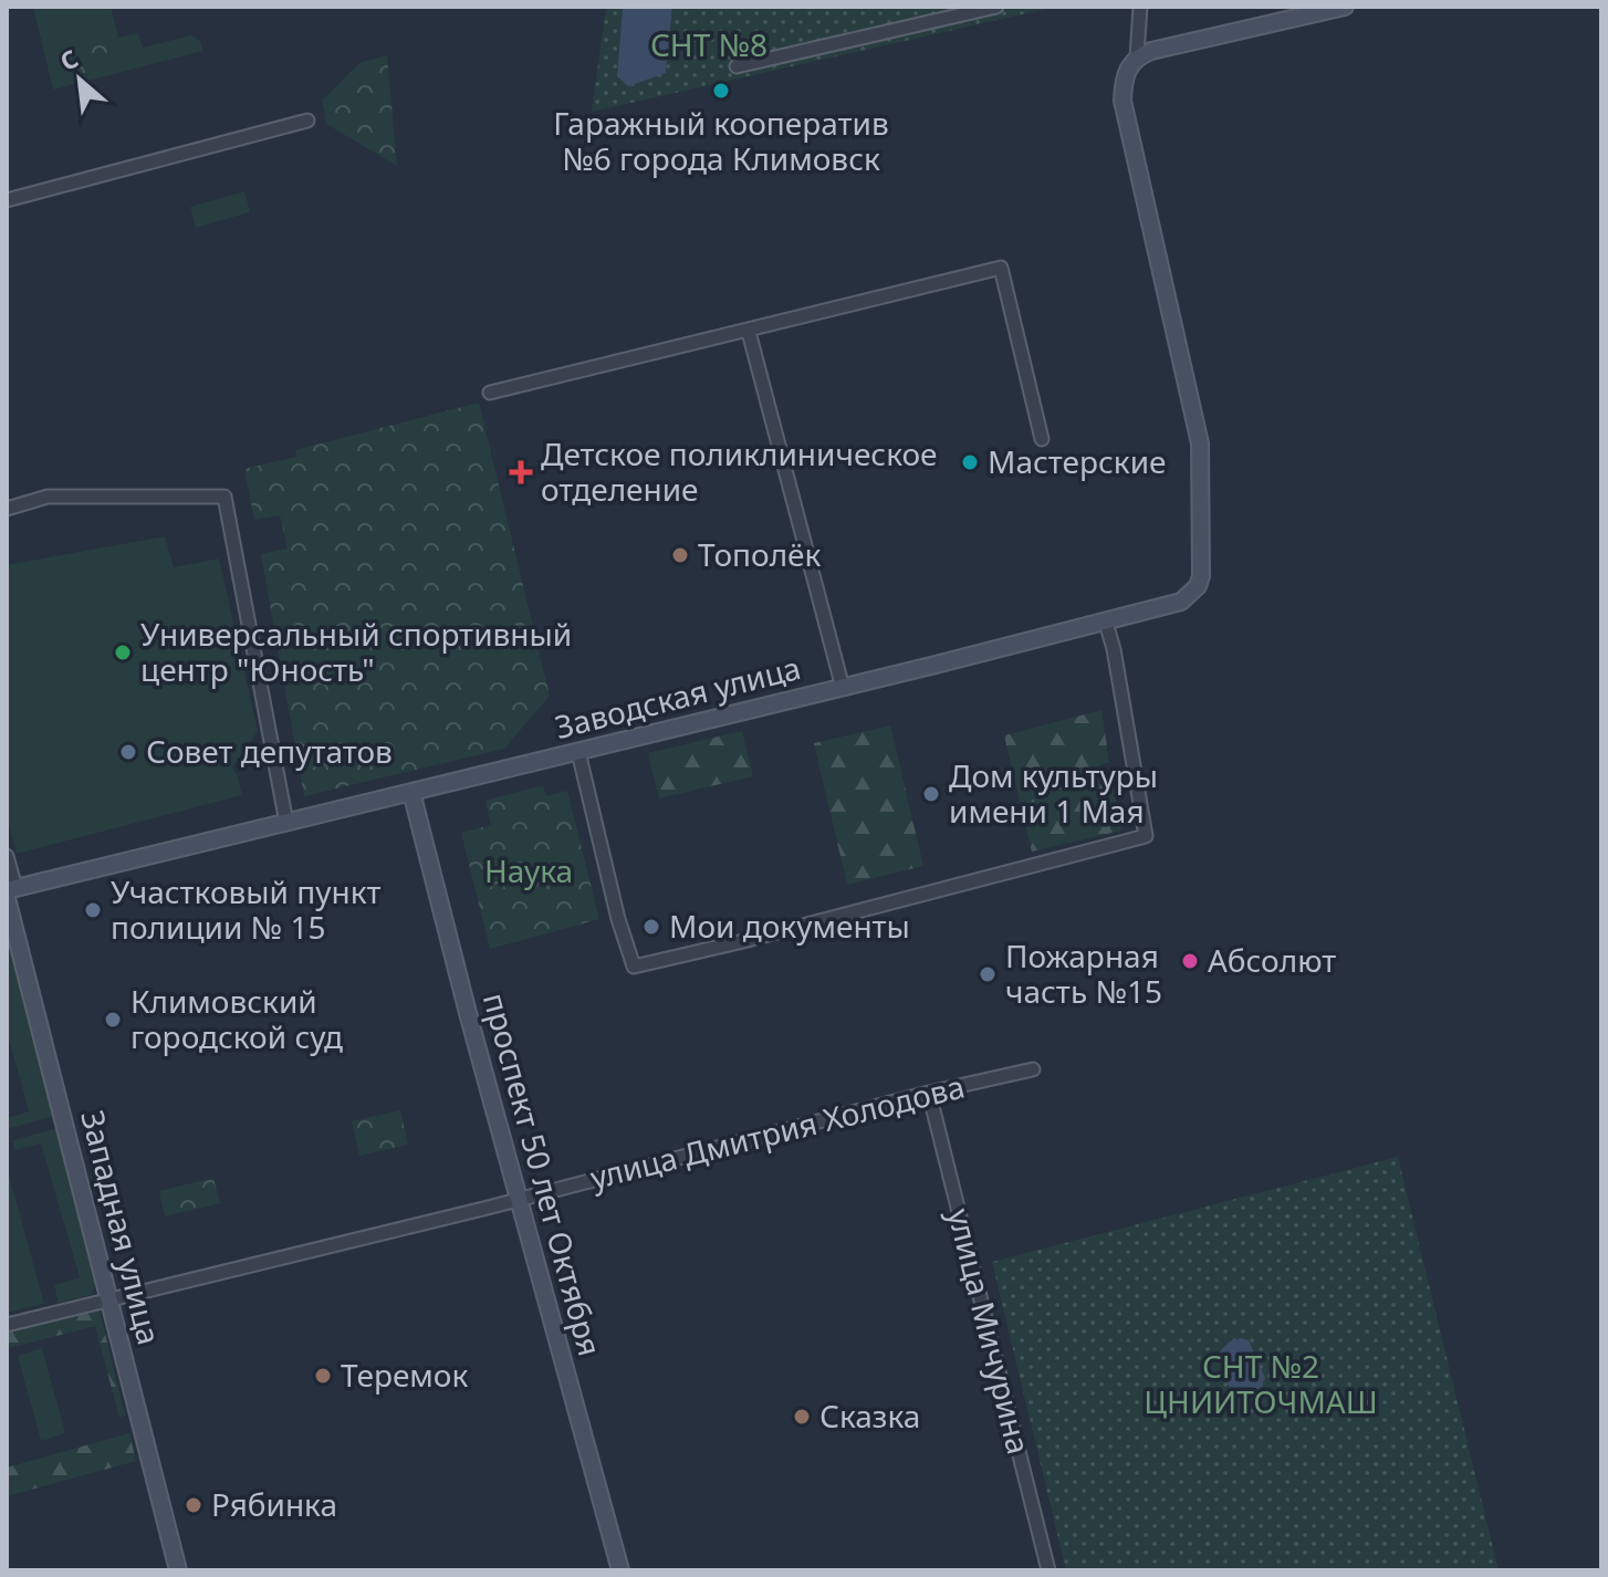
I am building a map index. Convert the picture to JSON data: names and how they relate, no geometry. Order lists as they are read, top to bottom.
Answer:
{
  "streets": {
    "street": [
      "Заводская улица",
      "улица Дмитрия Холодова",
      "проспект 50 лет Октября",
      "Западная улица",
      "улица Мичурина"
    ]
  },
  "crossings": [
    ["Заводская улица", "проспект 50 лет Октября"],
    ["Заводская улица", "Западная улица"],
    ["улица Дмитрия Холодова", "проспект 50 лет Октября"],
    ["улица Дмитрия Холодова", "Западная улица"],
    ["улица Дмитрия Холодова", "улица Мичурина"]
  ],
  "parks": ["СНТ №8", "Наука", "СНТ №2 ЦНИИТОЧМАШ"],
  "places": {
    "other": [
      "Гаражный кооператив №6 города Климовск",
      "Мастерские",
      "Тополёк",
      "Универсальный спортивный центр \"Юность\"",
      "Совет депутатов",
      "Дом культуры имени 1 Мая",
      "Участковый пункт полиции № 15",
      "Мои документы",
      "Абсолют",
      "Пожарная часть №15",
      "Климовский городской суд",
      "Теремок",
      "Сказка",
      "Рябинка"
    ],
    "health": ["Детское поликлиническое отделение"]
  },
  "north": "top left"
}
